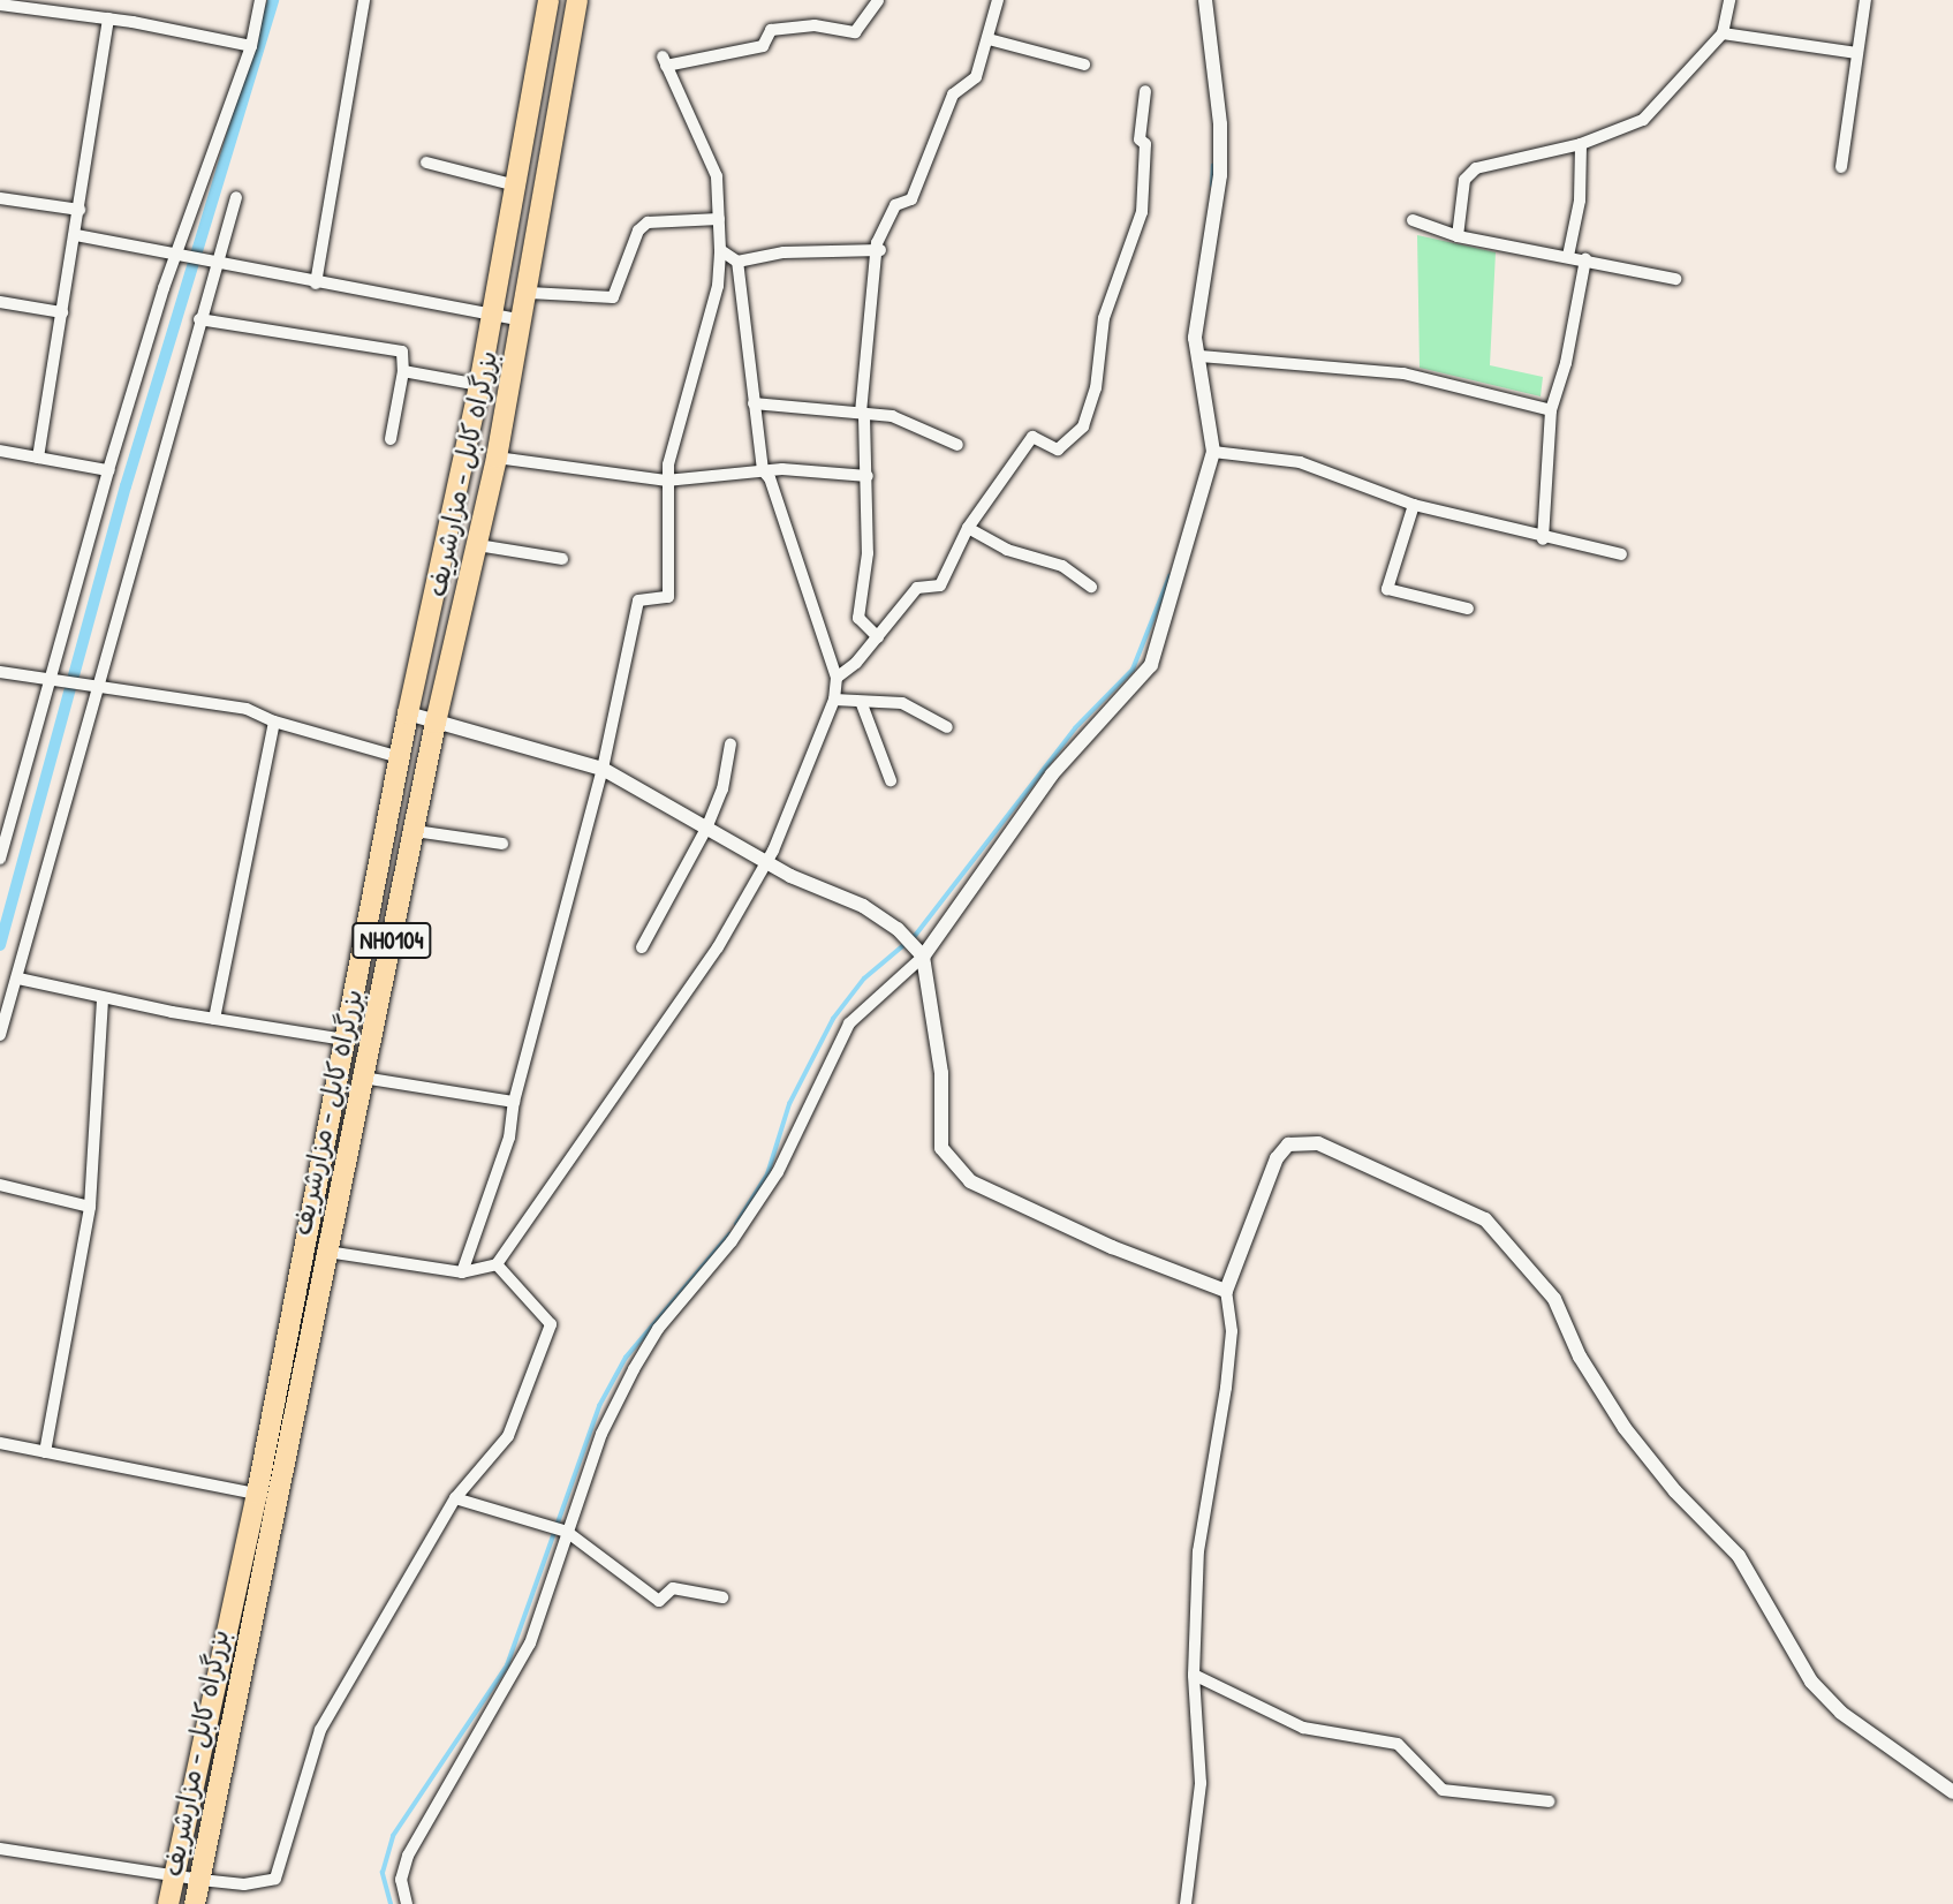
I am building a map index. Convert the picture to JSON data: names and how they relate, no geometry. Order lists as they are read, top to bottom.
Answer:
{
  "streets": {
    "highway": ["بزرگراه کابل - مزارشریف", "NH0104"]
  }
}
